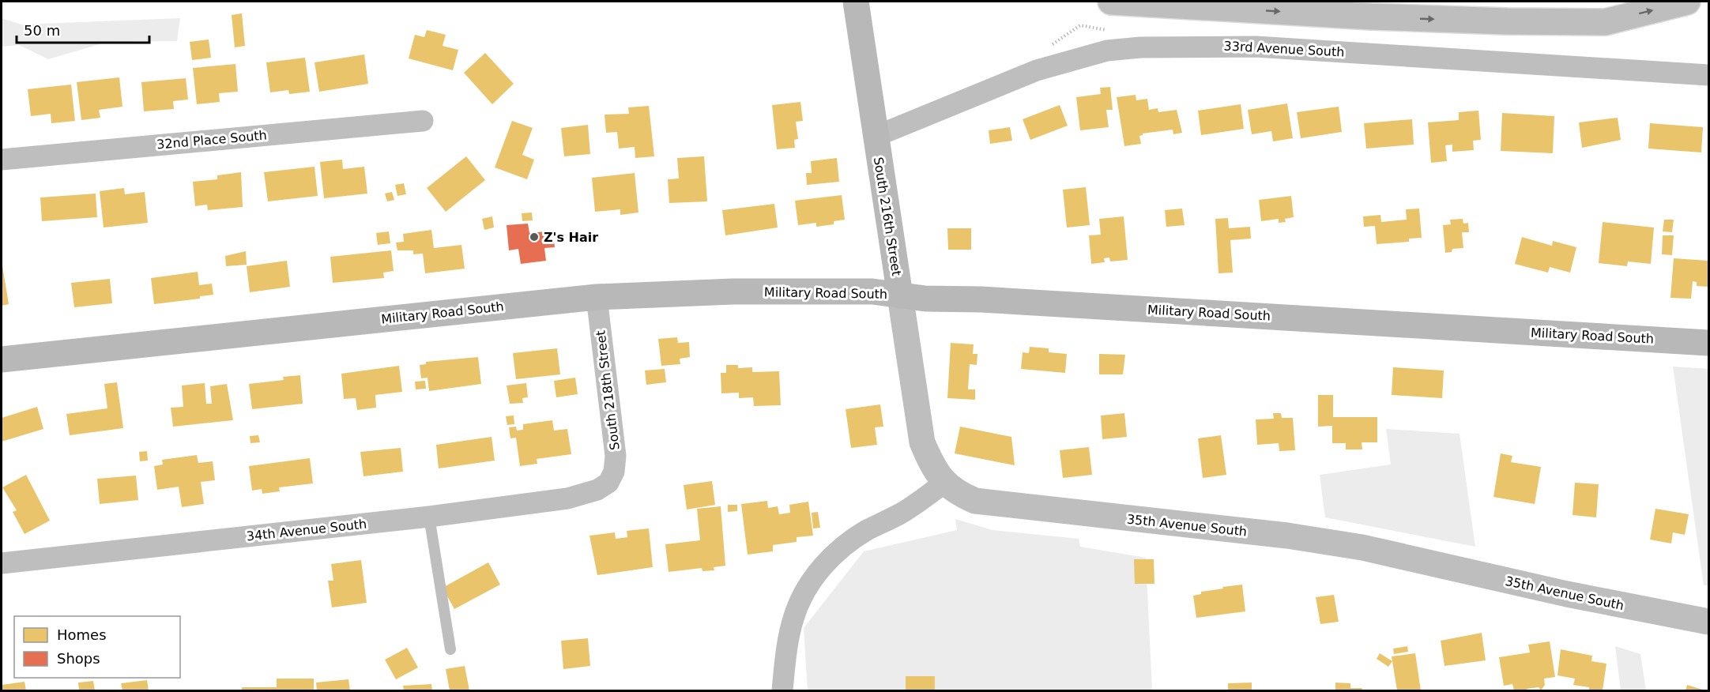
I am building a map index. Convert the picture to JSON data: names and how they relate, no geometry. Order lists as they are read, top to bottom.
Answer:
{
  "streets": {
    "main road": ["South 216th Street", "Military Road South", "35th Avenue South"],
    "street": [
      "33rd Avenue South",
      "32nd Place South",
      "South 218th Street",
      "34th Avenue South"
    ]
  },
  "crossings": [
    ["33rd Avenue South", "South 216th Street"],
    ["South 216th Street", "Military Road South"],
    ["South 216th Street", "35th Avenue South"],
    ["Military Road South", "South 218th Street"],
    ["South 218th Street", "34th Avenue South"]
  ],
  "places": ["Z's Hair"],
  "legend": ["Homes", "Shops"],
  "scale_bar": "50 m"
}
